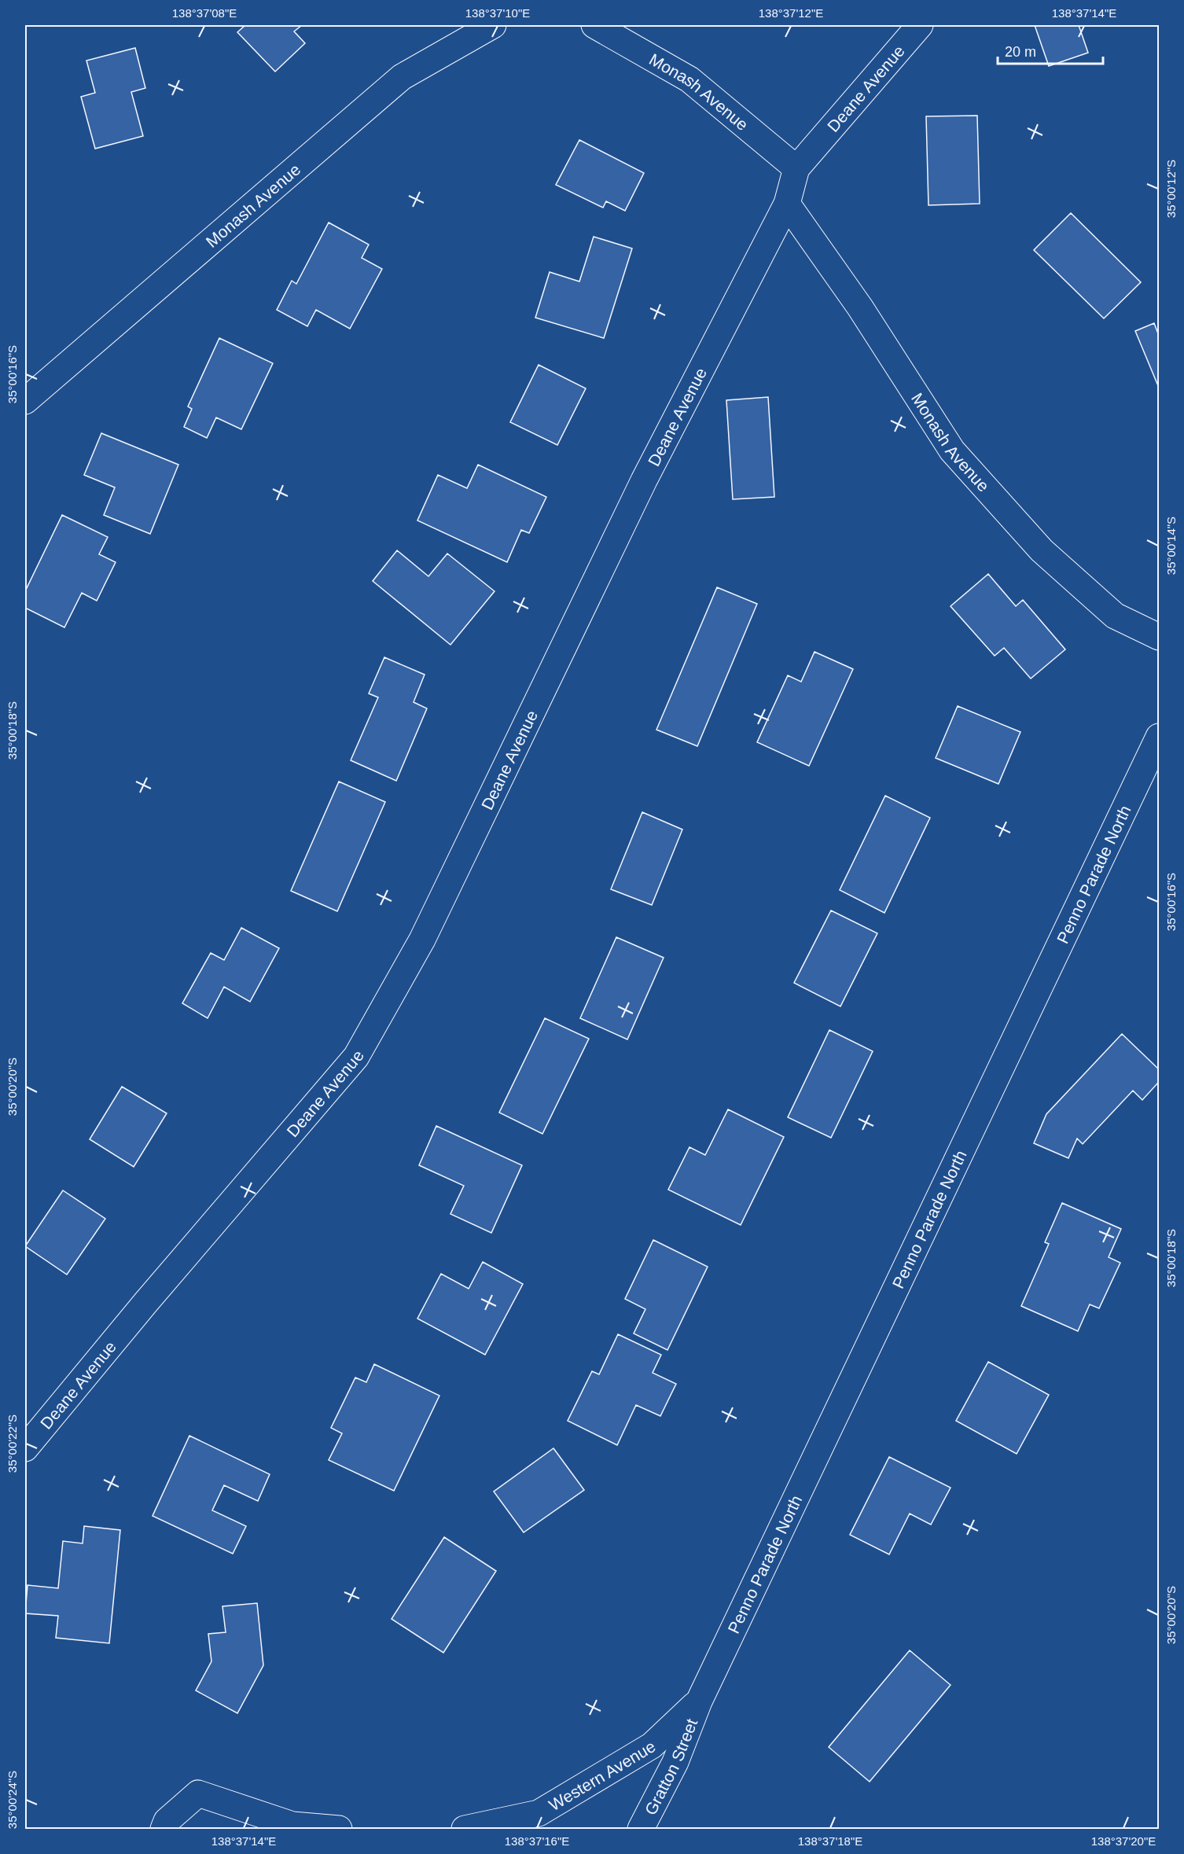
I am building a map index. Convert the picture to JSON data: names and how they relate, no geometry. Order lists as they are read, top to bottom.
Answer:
{
  "streets": {
    "street": [
      "Deane Avenue",
      "Monash Avenue",
      "Penno Parade North",
      "Gratton Street",
      "Western Avenue"
    ]
  },
  "crossings": [
    ["Deane Avenue", "Monash Avenue"],
    ["Penno Parade North", "Gratton Street"],
    ["Penno Parade North", "Western Avenue"],
    ["Gratton Street", "Western Avenue"]
  ],
  "scale_bar": "20 m",
  "coordinates": [
    "138°37'08\"E",
    "138°37'10\"E",
    "138°37'12\"E",
    "138°37'14\"E",
    "35°00'12\"S",
    "35°00'16\"S",
    "35°00'14\"S",
    "35°00'18\"S",
    "35°00'20\"S",
    "35°00'22\"S",
    "35°00'24\"S",
    "138°37'16\"E",
    "138°37'18\"E",
    "138°37'20\"E"
  ]
}
